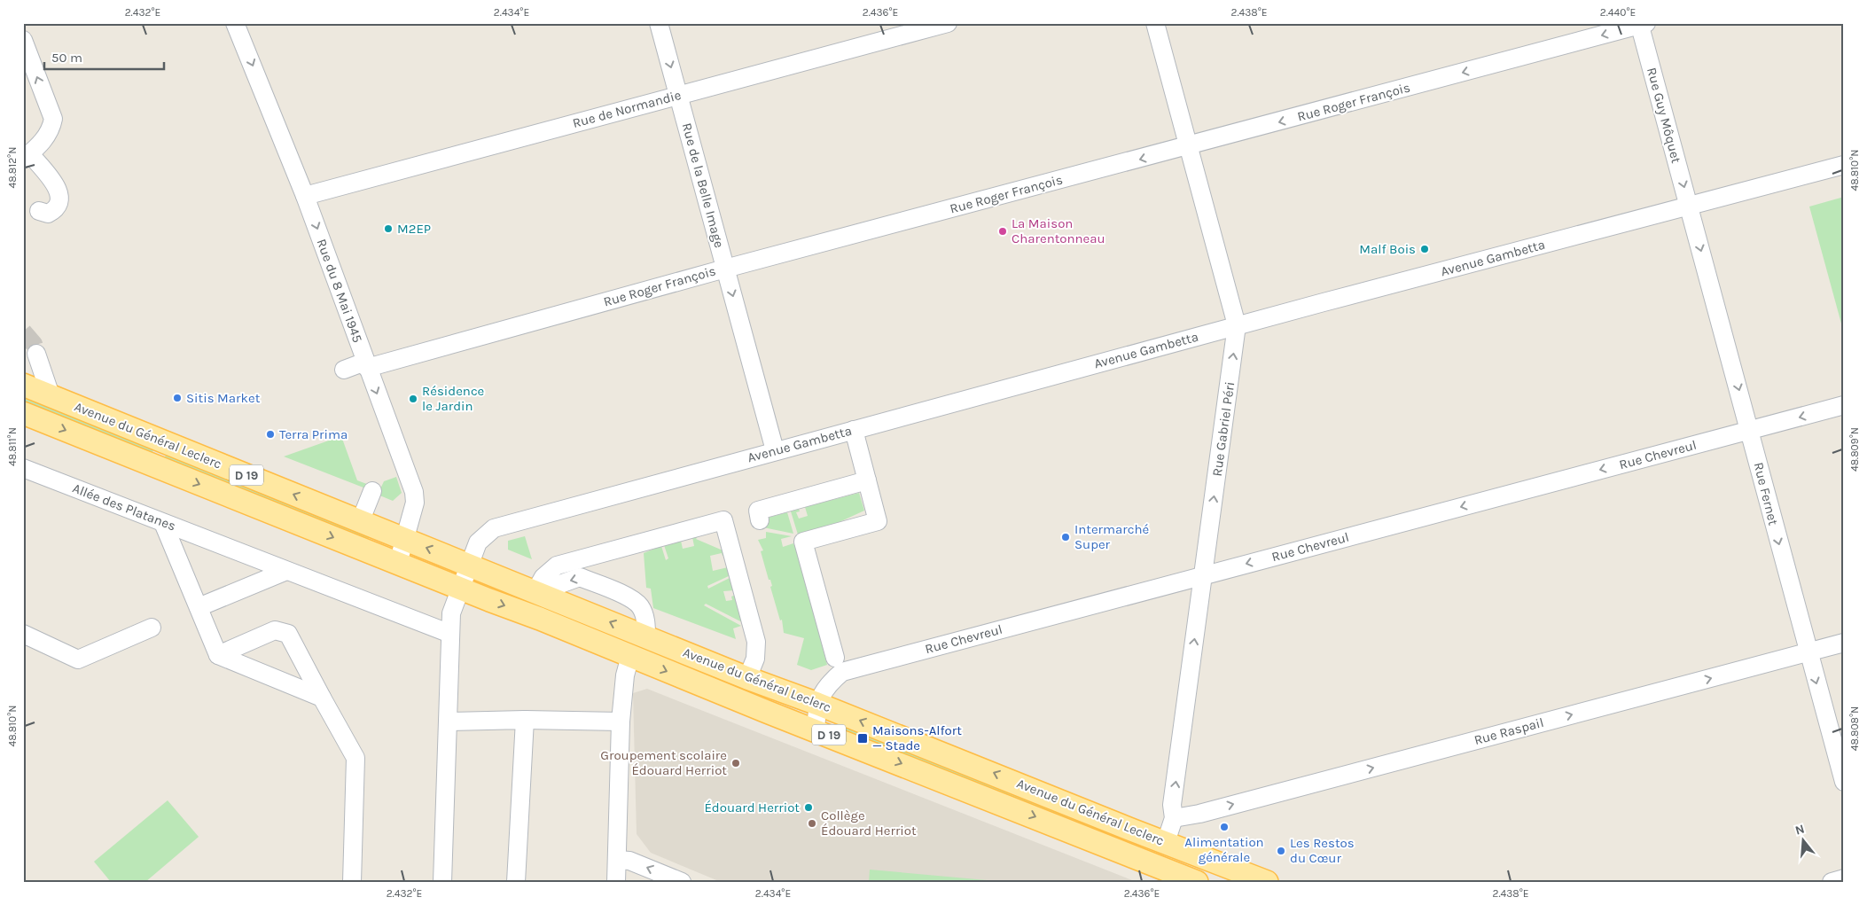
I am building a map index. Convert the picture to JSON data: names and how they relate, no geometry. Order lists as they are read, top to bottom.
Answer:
{
  "streets": {
    "main road": ["Avenue du Général Leclerc", "D 19"],
    "street": [
      "Rue Roger François",
      "Rue de Normandie",
      "Rue Guy Môquet",
      "Rue de la Belle Image",
      "Avenue Gambetta",
      "Rue du 8 Mai 1945",
      "Rue Gabriel Péri",
      "Rue Chevreul",
      "Rue Fernet",
      "Allée des Platanes",
      "Rue Raspail"
    ]
  },
  "crossings": [
    ["Rue Roger François", "Rue Guy Môquet"],
    ["Rue Roger François", "Rue de la Belle Image"],
    ["Rue Roger François", "Rue du 8 Mai 1945"],
    ["Rue Roger François", "Rue Gabriel Péri"],
    ["Rue de Normandie", "Rue de la Belle Image"],
    ["Rue de Normandie", "Rue du 8 Mai 1945"],
    ["Rue Guy Môquet", "Avenue Gambetta"],
    ["Rue Guy Môquet", "Rue Fernet"],
    ["Rue de la Belle Image", "Avenue Gambetta"],
    ["Avenue Gambetta", "Rue Gabriel Péri"],
    ["Avenue Gambetta", "Avenue du Général Leclerc"],
    ["Avenue Gambetta", "Rue Fernet"],
    ["Rue du 8 Mai 1945", "Avenue du Général Leclerc"],
    ["Rue Gabriel Péri", "Avenue du Général Leclerc"],
    ["Rue Gabriel Péri", "Rue Chevreul"],
    ["Rue Gabriel Péri", "Rue Raspail"],
    ["Avenue du Général Leclerc", "Rue Chevreul"],
    ["Rue Chevreul", "Rue Fernet"],
    ["Rue Fernet", "Rue Raspail"]
  ],
  "one_way": [
    "Rue Roger François",
    "Rue Guy Môquet",
    "Rue de la Belle Image",
    "Rue du 8 Mai 1945",
    "Rue Gabriel Péri",
    "Rue Chevreul",
    "Rue Fernet",
    "Rue Raspail"
  ],
  "places": {
    "other": [
      "M2EP",
      "La Maison Charentonneau",
      "Malf Bois",
      "Sitis Market",
      "Résidence le Jardin",
      "Terra Prima",
      "Intermarché Super",
      "Groupement scolaire Édouard Herriot",
      "Édouard Herriot",
      "Collège Édouard Herriot",
      "Alimentation générale",
      "Les Restos du Cœur"
    ],
    "transit": ["Maisons-Alfort — Stade"]
  },
  "scale_bar": "50 m",
  "north": "top",
  "coordinates": [
    "2.432°E",
    "2.434°E",
    "2.436°E",
    "2.438°E",
    "2.440°E",
    "48.812°N",
    "48.810°N",
    "48.811°N",
    "48.809°N",
    "48.808°N"
  ]
}
